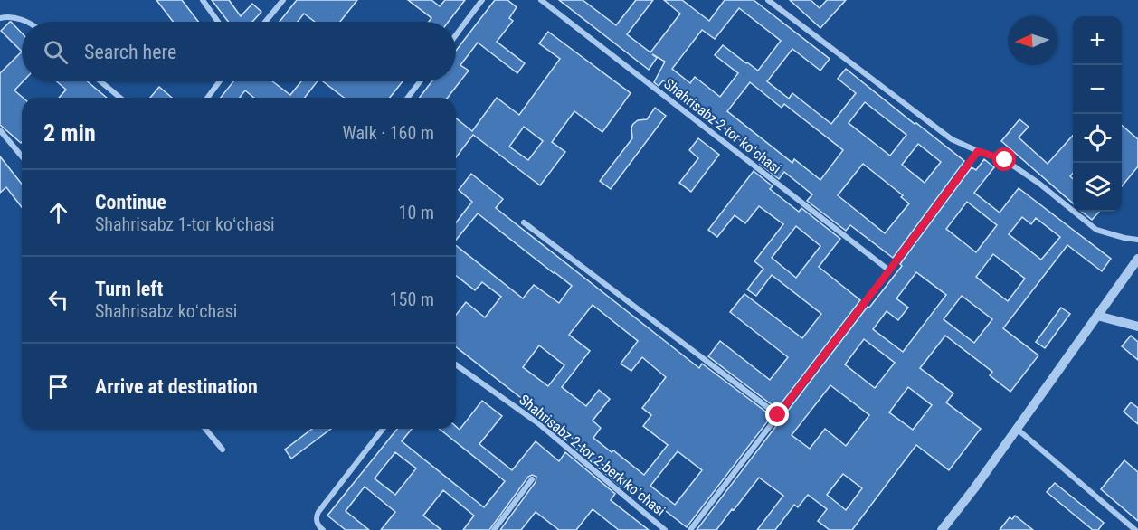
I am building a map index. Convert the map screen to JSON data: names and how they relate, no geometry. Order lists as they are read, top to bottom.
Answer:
{
  "streets": {
    "street": ["Shahrisabz 2-tor koʻchasi", "Shahrisabz 2-tor 2-berk koʻchasi"]
  },
  "north": "left",
  "page": {
    "map_buttons": ["+", "−"],
    "search": "Search here",
    "heading": ["2 min", "Walk · 160 m"],
    "list": [
      ["Continue", "Shahrisabz 1-tor koʻchasi", "10 m"],
      ["Turn left", "Shahrisabz koʻchasi", "150 m"],
      "Arrive at destination"
    ]
  }
}
